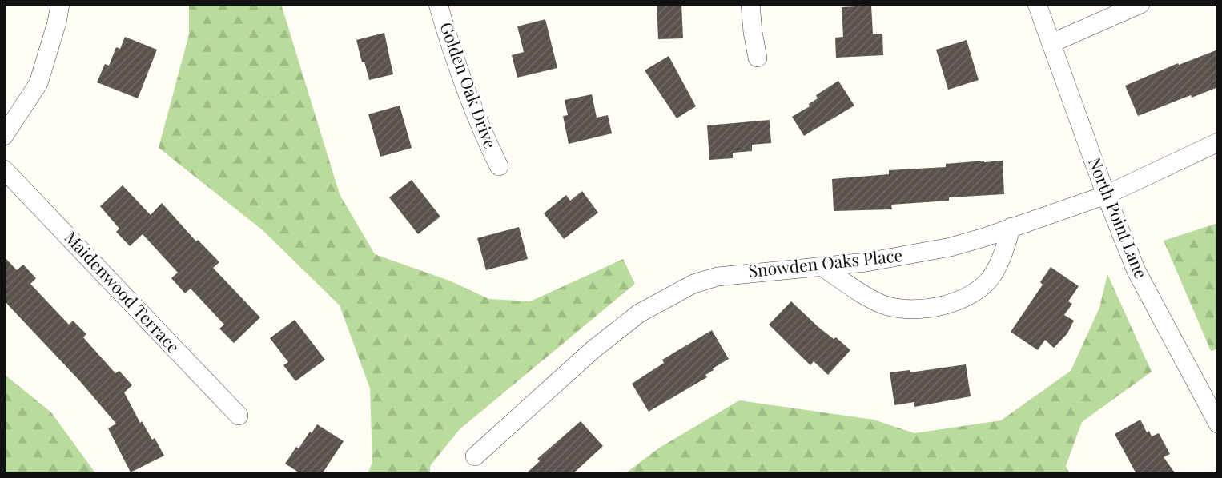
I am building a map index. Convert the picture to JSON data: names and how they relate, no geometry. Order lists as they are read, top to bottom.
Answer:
{
  "streets": {
    "street": [
      "Golden Oak Drive",
      "North Point Lane",
      "Snowden Oaks Place",
      "Maidenwood Terrace"
    ]
  },
  "crossings": [
    ["North Point Lane", "Snowden Oaks Place"]
  ]
}
